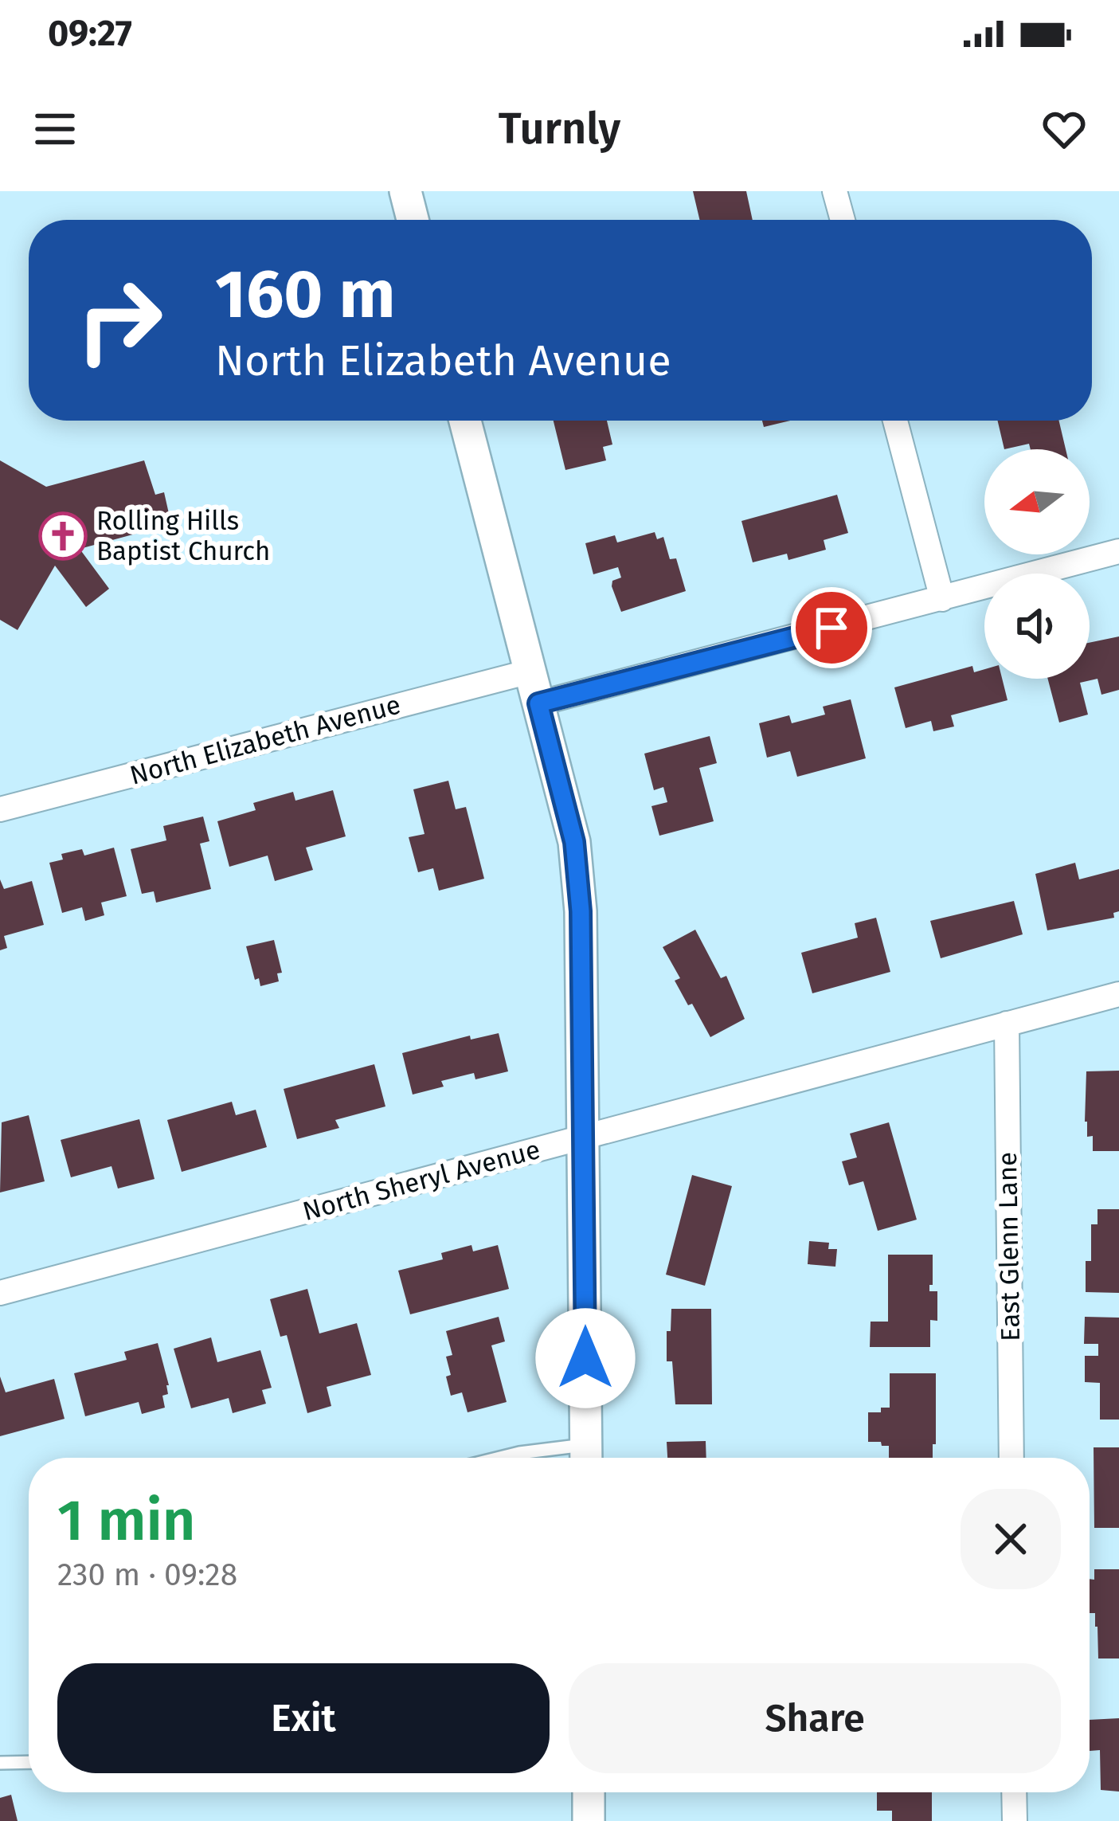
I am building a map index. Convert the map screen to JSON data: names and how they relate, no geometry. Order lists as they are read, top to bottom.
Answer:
{
  "streets": {
    "street": ["North Elizabeth Avenue", "North Sheryl Avenue", "East Glenn Lane"]
  },
  "crossings": [
    ["North Sheryl Avenue", "East Glenn Lane"]
  ],
  "places": {
    "church": ["Rolling Hills Baptist Church"]
  },
  "north": "left",
  "page": {
    "status": "09:27",
    "header": "Turnly",
    "turn": ["160 m", "North Elizabeth Avenue"],
    "heading": ["1 min", "230 m · 09:28"],
    "buttons": ["Exit", "Share"]
  }
}
